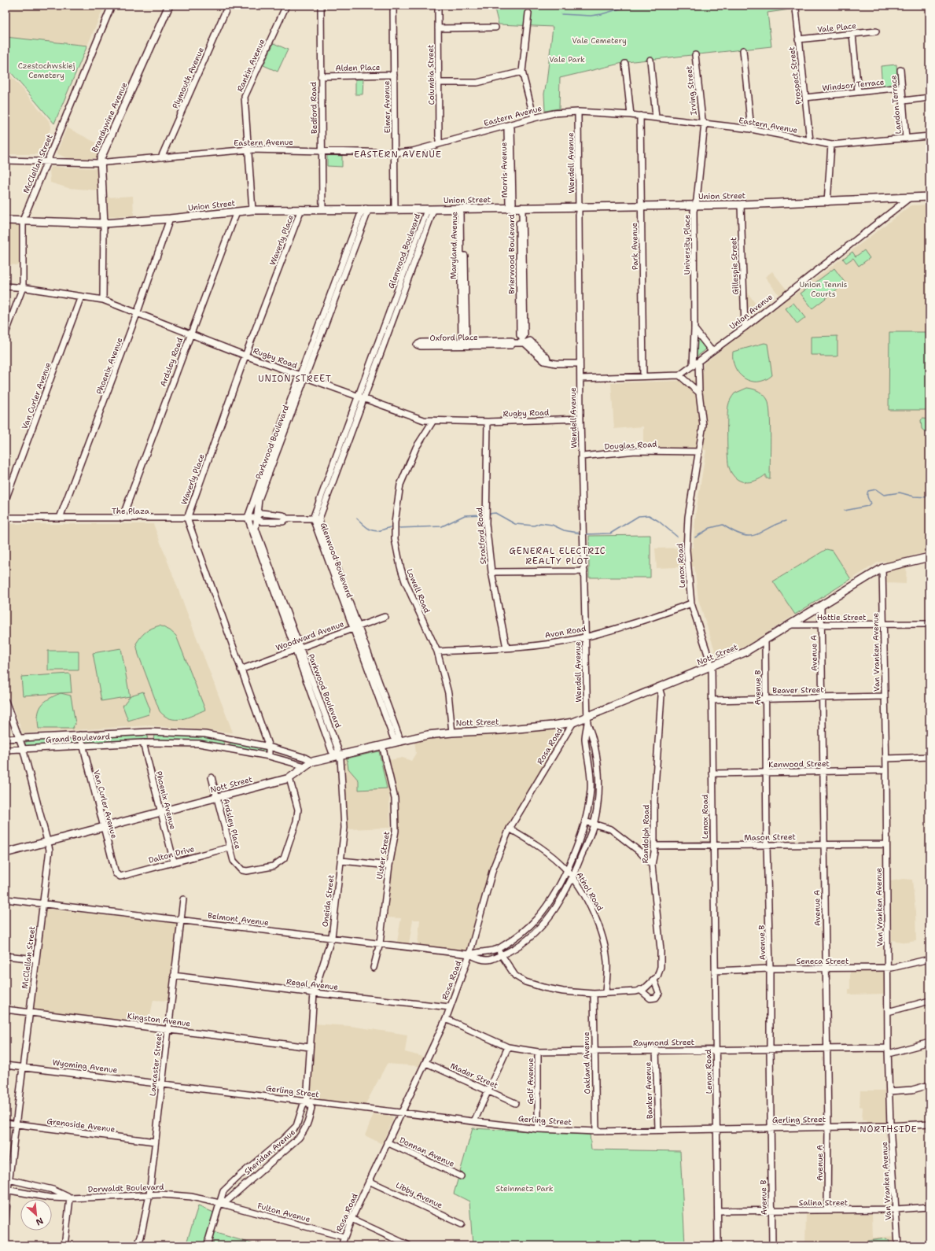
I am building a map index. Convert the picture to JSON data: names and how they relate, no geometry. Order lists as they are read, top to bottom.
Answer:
{
  "streets": {
    "main road": ["Brandywine Avenue", "Union Street", "Nott Street"],
    "street": [
      "Vale Place",
      "Rankin Avenue",
      "Alden Place",
      "Columbia Street",
      "Prospect Street",
      "Plymouth Avenue",
      "Windsor Terrace",
      "Irving Street",
      "Landon Terrace",
      "Elmer Avenue",
      "Bedford Road",
      "Eastern Avenue",
      "Wendell Avenue",
      "McClellan Street",
      "Morris Avenue",
      "Waverly Place",
      "University Place",
      "Maryland Avenue",
      "Park Avenue",
      "Glenwood Boulevard",
      "Brierwood Boulevard",
      "Gillespie Street",
      "Union Avenue",
      "Oxford Place",
      "Rugby Road",
      "Ardsley Road",
      "Phoenix Avenue",
      "Van Curler Avenue",
      "Parkwood Boulevard",
      "Douglas Road",
      "The Plaza",
      "Stratford Road",
      "Lenox Road",
      "Lowell Road",
      "Hattie Street",
      "Avon Road",
      "Woodward Avenue",
      "Van Vranken Avenue",
      "Avenue A",
      "Avenue B",
      "Beaver Street",
      "Grand Boulevard",
      "Rosa Road",
      "Kenwood Street",
      "Ardsley Place",
      "Randolph Road",
      "Mason Street",
      "Dalton Drive",
      "Ulster Street",
      "Athol Road",
      "Oneida Street",
      "Belmont Avenue",
      "Seneca Street",
      "Regal Avenue",
      "Kingston Avenue",
      "Raymond Street",
      "Oakland Avenue",
      "Lancaster Street",
      "Wyoming Avenue",
      "Mader Street",
      "Golf Avenue",
      "Banker Avenue",
      "Gerling Street",
      "Grenoside Avenue",
      "Sheridan Avenue",
      "Donnan Avenue",
      "Dorwaldt Boulevard",
      "Libby Avenue",
      "Salina Street",
      "Fulton Avenue"
    ]
  },
  "crossings": [
    ["Vale Place", "Prospect Street"],
    ["Rankin Avenue", "Eastern Avenue"],
    ["Rankin Avenue", "Union Street"],
    ["Alden Place", "Elmer Avenue"],
    ["Alden Place", "Bedford Road"],
    ["Columbia Street", "Eastern Avenue"],
    ["Prospect Street", "Windsor Terrace"],
    ["Prospect Street", "Eastern Avenue"],
    ["Plymouth Avenue", "Eastern Avenue"],
    ["Windsor Terrace", "Landon Terrace"],
    ["Irving Street", "Eastern Avenue"],
    ["Irving Street", "University Place"],
    ["Landon Terrace", "Eastern Avenue"],
    ["Elmer Avenue", "Eastern Avenue"],
    ["Elmer Avenue", "Union Street"],
    ["Bedford Road", "Eastern Avenue"],
    ["Bedford Road", "Union Street"],
    ["Eastern Avenue", "Brandywine Avenue"],
    ["Eastern Avenue", "Wendell Avenue"],
    ["Eastern Avenue", "McClellan Street"],
    ["Eastern Avenue", "Morris Avenue"],
    ["Eastern Avenue", "University Place"],
    ["Eastern Avenue", "Park Avenue"],
    ["Brandywine Avenue", "Union Street"],
    ["Brandywine Avenue", "Rugby Road"],
    ["Wendell Avenue", "Union Street"],
    ["Wendell Avenue", "Oxford Place"],
    ["Wendell Avenue", "Rugby Road"],
    ["Wendell Avenue", "Douglas Road"],
    ["Wendell Avenue", "Avon Road"],
    ["Wendell Avenue", "Nott Street"],
    ["Wendell Avenue", "Rosa Road"],
    ["Wendell Avenue", "Randolph Road"],
    ["Wendell Avenue", "Athol Road"],
    ["Wendell Avenue", "Belmont Avenue"],
    ["McClellan Street", "Union Street"],
    ["McClellan Street", "Rugby Road"],
    ["McClellan Street", "Nott Street"],
    ["McClellan Street", "Grand Boulevard"],
    ["McClellan Street", "Belmont Avenue"],
    ["McClellan Street", "Kingston Avenue"],
    ["McClellan Street", "Wyoming Avenue"],
    ["McClellan Street", "Grenoside Avenue"],
    ["McClellan Street", "Dorwaldt Boulevard"],
    ["Morris Avenue", "Union Street"],
    ["Union Street", "Waverly Place"],
    ["Union Street", "University Place"],
    ["Union Street", "Maryland Avenue"],
    ["Union Street", "Park Avenue"],
    ["Union Street", "Glenwood Boulevard"],
    ["Union Street", "Brierwood Boulevard"],
    ["Union Street", "Gillespie Street"],
    ["Union Street", "Union Avenue"],
    ["Union Street", "Ardsley Road"],
    ["Union Street", "Phoenix Avenue"],
    ["Union Street", "Parkwood Boulevard"],
    ["Waverly Place", "Rugby Road"],
    ["Waverly Place", "The Plaza"],
    ["University Place", "Union Avenue"],
    ["Maryland Avenue", "Oxford Place"],
    ["Glenwood Boulevard", "Rugby Road"],
    ["Glenwood Boulevard", "The Plaza"],
    ["Glenwood Boulevard", "Woodward Avenue"],
    ["Glenwood Boulevard", "Nott Street"],
    ["Brierwood Boulevard", "Oxford Place"],
    ["Gillespie Street", "Union Avenue"],
    ["Union Avenue", "Lenox Road"],
    ["Rugby Road", "Ardsley Road"],
    ["Rugby Road", "Phoenix Avenue"],
    ["Rugby Road", "Van Curler Avenue"],
    ["Rugby Road", "Parkwood Boulevard"],
    ["Rugby Road", "Stratford Road"],
    ["Rugby Road", "Lowell Road"],
    ["Ardsley Road", "The Plaza"],
    ["Phoenix Avenue", "The Plaza"],
    ["Phoenix Avenue", "Nott Street"],
    ["Phoenix Avenue", "Grand Boulevard"],
    ["Phoenix Avenue", "Dalton Drive"],
    ["Van Curler Avenue", "Nott Street"],
    ["Van Curler Avenue", "Grand Boulevard"],
    ["Van Curler Avenue", "Dalton Drive"],
    ["Parkwood Boulevard", "The Plaza"],
    ["Parkwood Boulevard", "Woodward Avenue"],
    ["Parkwood Boulevard", "Nott Street"],
    ["Parkwood Boulevard", "Oneida Street"],
    ["Douglas Road", "Lenox Road"],
    ["Stratford Road", "Avon Road"],
    ["Lenox Road", "Avon Road"],
    ["Lenox Road", "Nott Street"],
    ["Lenox Road", "Beaver Street"],
    ["Lenox Road", "Kenwood Street"],
    ["Lenox Road", "Mason Street"],
    ["Lenox Road", "Seneca Street"],
    ["Lenox Road", "Raymond Street"],
    ["Lenox Road", "Gerling Street"],
    ["Lenox Road", "Salina Street"],
    ["Lowell Road", "Avon Road"],
    ["Lowell Road", "Nott Street"],
    ["Hattie Street", "Van Vranken Avenue"],
    ["Hattie Street", "Avenue A"],
    ["Hattie Street", "Nott Street"],
    ["Van Vranken Avenue", "Nott Street"],
    ["Van Vranken Avenue", "Beaver Street"],
    ["Van Vranken Avenue", "Kenwood Street"],
    ["Van Vranken Avenue", "Mason Street"],
    ["Van Vranken Avenue", "Seneca Street"],
    ["Van Vranken Avenue", "Raymond Street"],
    ["Van Vranken Avenue", "Gerling Street"],
    ["Van Vranken Avenue", "Salina Street"],
    ["Avenue A", "Nott Street"],
    ["Avenue A", "Beaver Street"],
    ["Avenue A", "Kenwood Street"],
    ["Avenue A", "Mason Street"],
    ["Avenue A", "Seneca Street"],
    ["Avenue A", "Raymond Street"],
    ["Avenue A", "Gerling Street"],
    ["Avenue A", "Salina Street"],
    ["Nott Street", "Avenue B"],
    ["Nott Street", "Grand Boulevard"],
    ["Nott Street", "Rosa Road"],
    ["Nott Street", "Ardsley Place"],
    ["Nott Street", "Randolph Road"],
    ["Nott Street", "Ulster Street"],
    ["Nott Street", "Oneida Street"],
    ["Avenue B", "Beaver Street"],
    ["Avenue B", "Kenwood Street"],
    ["Avenue B", "Mason Street"],
    ["Avenue B", "Seneca Street"],
    ["Avenue B", "Raymond Street"],
    ["Avenue B", "Gerling Street"],
    ["Avenue B", "Salina Street"],
    ["Rosa Road", "Athol Road"],
    ["Rosa Road", "Belmont Avenue"],
    ["Rosa Road", "Regal Avenue"],
    ["Rosa Road", "Raymond Street"],
    ["Rosa Road", "Mader Street"],
    ["Rosa Road", "Gerling Street"],
    ["Rosa Road", "Donnan Avenue"],
    ["Rosa Road", "Libby Avenue"],
    ["Rosa Road", "Fulton Avenue"],
    ["Ardsley Place", "Dalton Drive"],
    ["Randolph Road", "Mason Street"],
    ["Randolph Road", "Athol Road"],
    ["Randolph Road", "Oakland Avenue"],
    ["Ulster Street", "Belmont Avenue"],
    ["Oneida Street", "Belmont Avenue"],
    ["Oneida Street", "Regal Avenue"],
    ["Oneida Street", "Kingston Avenue"],
    ["Oneida Street", "Sheridan Avenue"],
    ["Belmont Avenue", "Lancaster Street"],
    ["Regal Avenue", "Lancaster Street"],
    ["Kingston Avenue", "Lancaster Street"],
    ["Kingston Avenue", "Sheridan Avenue"],
    ["Raymond Street", "Oakland Avenue"],
    ["Raymond Street", "Golf Avenue"],
    ["Raymond Street", "Banker Avenue"],
    ["Oakland Avenue", "Gerling Street"],
    ["Lancaster Street", "Wyoming Avenue"],
    ["Lancaster Street", "Gerling Street"],
    ["Lancaster Street", "Grenoside Avenue"],
    ["Lancaster Street", "Dorwaldt Boulevard"],
    ["Wyoming Avenue", "Gerling Street"],
    ["Golf Avenue", "Gerling Street"],
    ["Banker Avenue", "Gerling Street"],
    ["Gerling Street", "Sheridan Avenue"],
    ["Sheridan Avenue", "Dorwaldt Boulevard"],
    ["Sheridan Avenue", "Fulton Avenue"],
    ["Dorwaldt Boulevard", "Fulton Avenue"]
  ],
  "districts": [
    "EASTERN AVENUE",
    "UNION STREET",
    "GENERAL ELECTRIC REALTY PLOT",
    "NORTHSIDE"
  ],
  "parks": [
    "Vale Cemetery",
    "Vale Park",
    "Czestochwskiej Cemetery",
    "Union Tennis Courts",
    "Steinmetz Park"
  ],
  "north": "bottom right"
}
